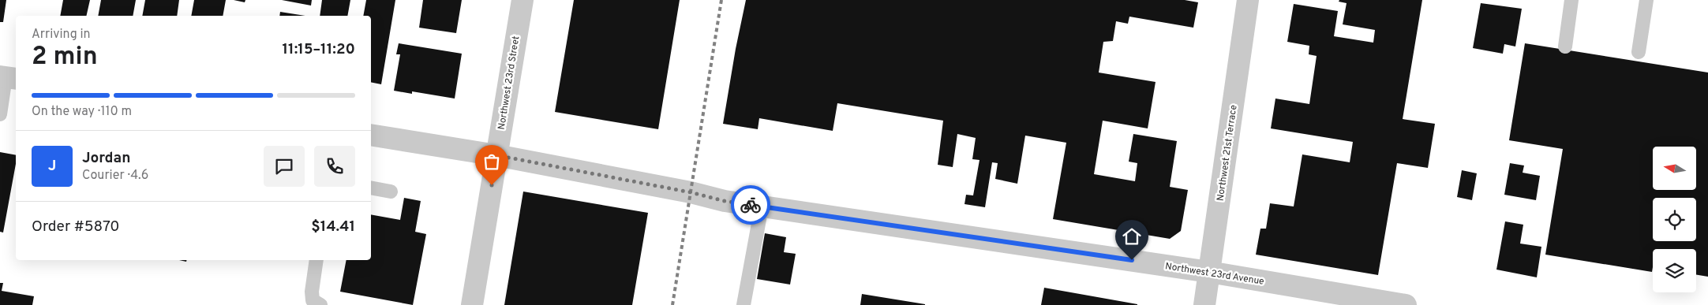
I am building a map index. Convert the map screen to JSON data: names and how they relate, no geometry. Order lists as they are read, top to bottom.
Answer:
{
  "streets": {
    "street": ["Northwest 23rd Street", "Northwest 21st Terrace", "Northwest 23rd Avenue"]
  },
  "crossings": [
    ["Northwest 23rd Street", "Northwest 23rd Avenue"],
    ["Northwest 21st Terrace", "Northwest 23rd Avenue"]
  ],
  "north": "left",
  "page": {
    "heading": ["2 min", "Arriving in", "11:15–11:20"],
    "panel": [
      "Jordan",
      "Courier · 4.6",
      "Order #5870",
      "$14.41"
    ],
    "bar": "On the way · 110 m",
    "round": "J"
  }
}
